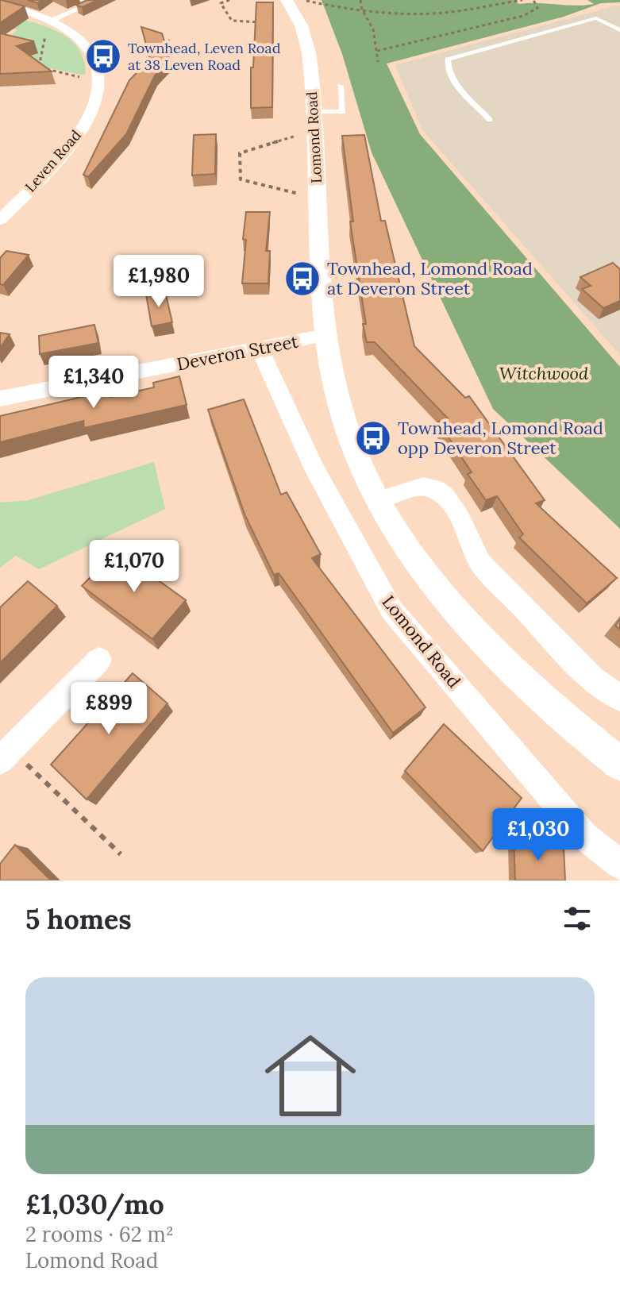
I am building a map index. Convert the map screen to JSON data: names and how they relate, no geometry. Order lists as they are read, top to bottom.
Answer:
{
  "streets": {
    "street": ["Lomond Road", "Leven Road", "Deveron Street"]
  },
  "crossings": [
    ["Lomond Road", "Deveron Street"]
  ],
  "parks": ["Witchwood"],
  "places": {
    "bus stop": ["Townhead, Leven Road at 38 Leven Road", "Townhead, Lomond Road at Deveron Street", "Townhead, Lomond Road opp Deveron Street"]
  },
  "page": {
    "price": [
      "£1,980",
      "£1,340",
      "£1,070",
      "£899",
      "£1,030"
    ],
    "heading": "5 homes",
    "list": [
      {
        "name": "£1,030/mo",
        "note": "2 rooms · 62 m² · Lomond Road"
      }
    ]
  }
}
